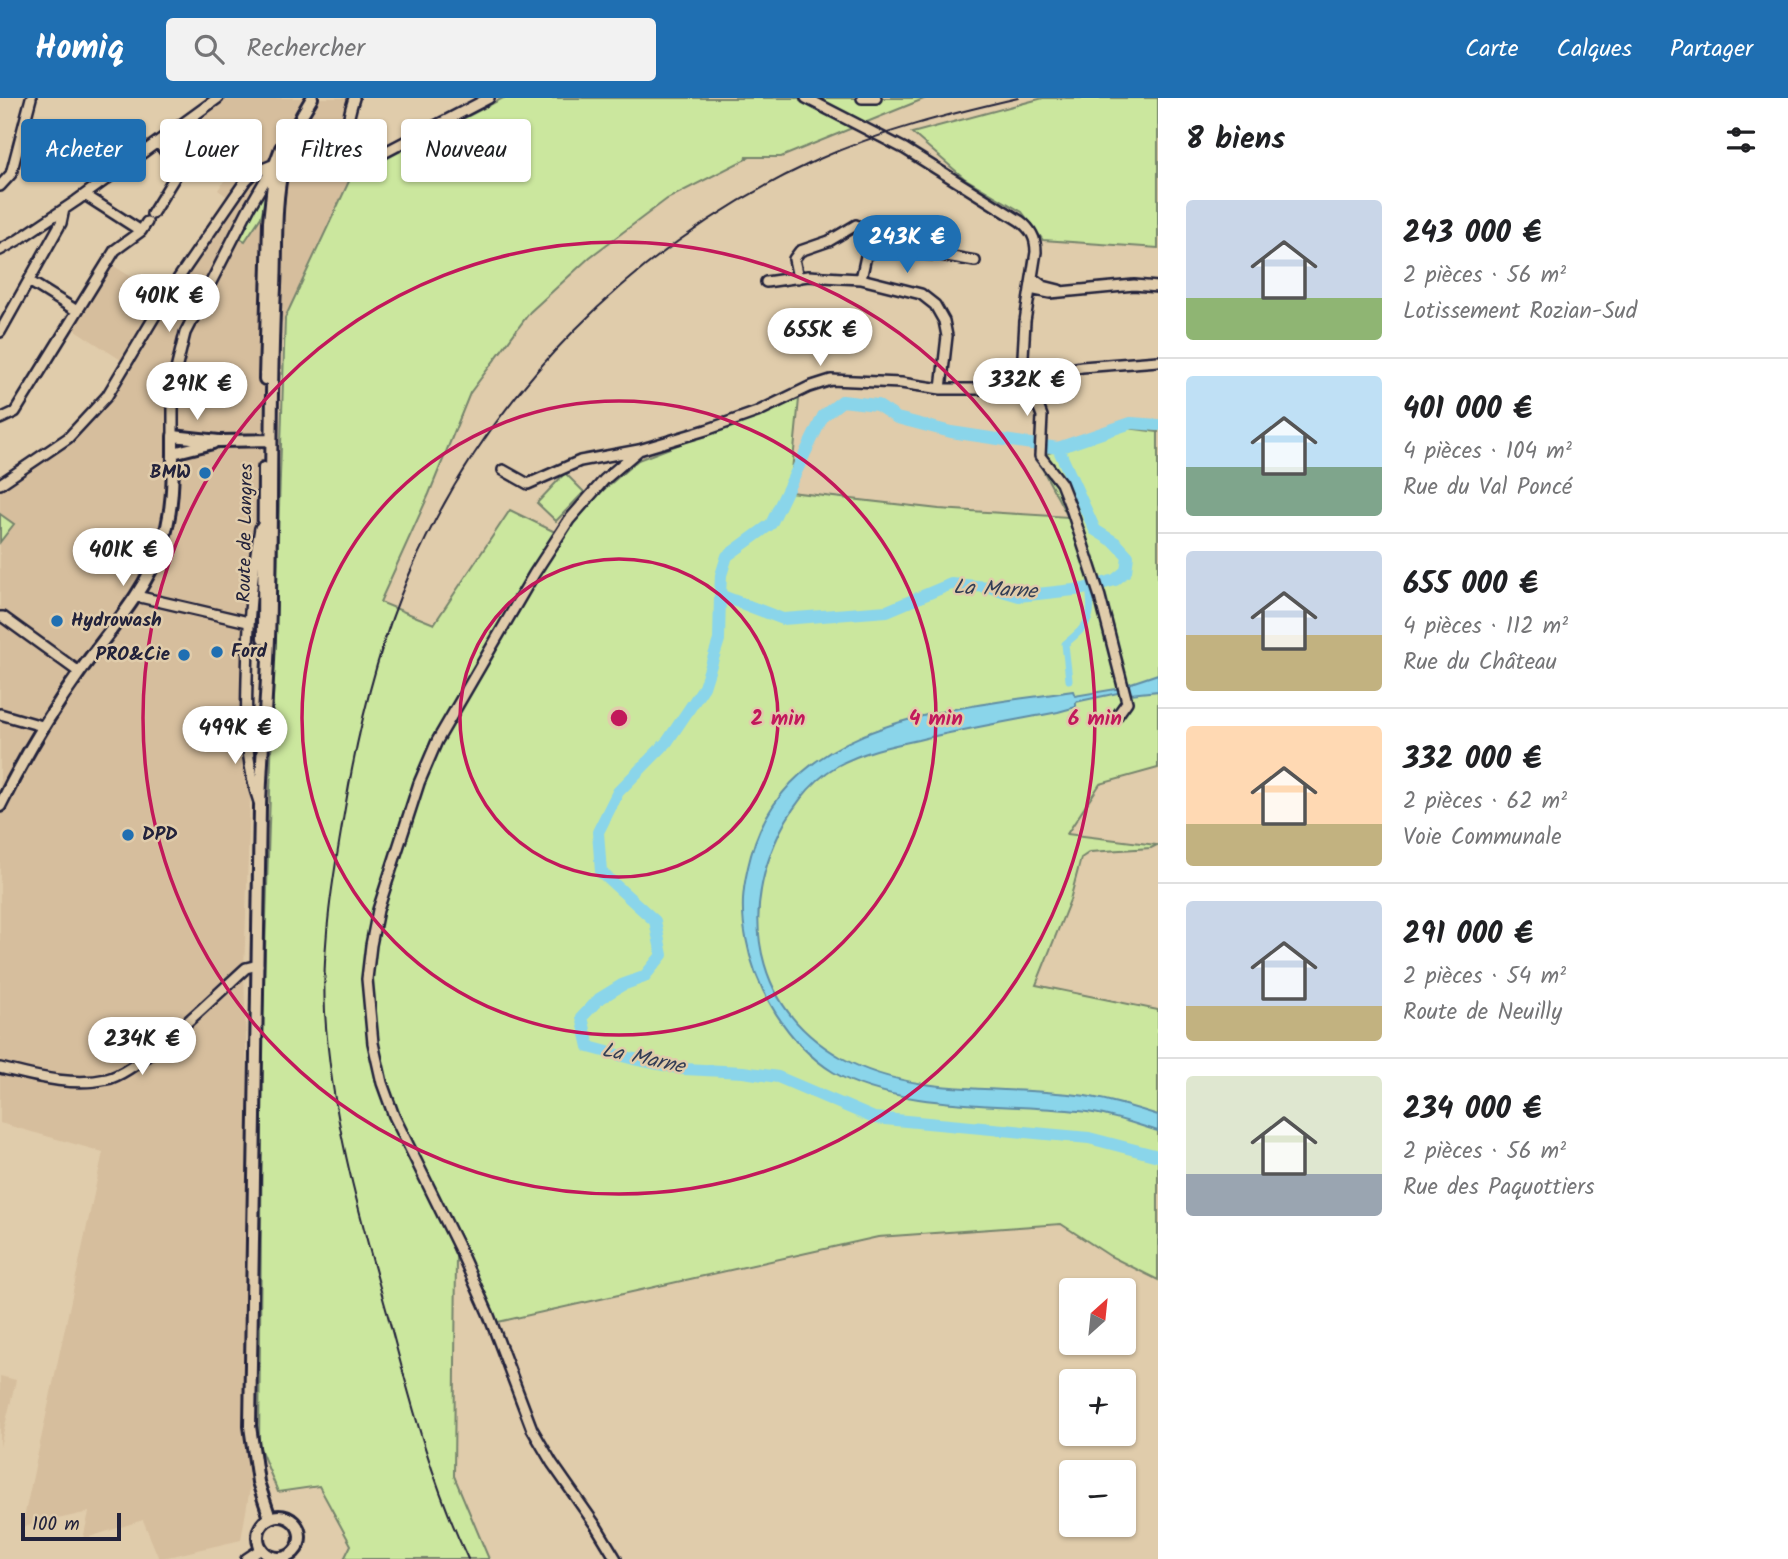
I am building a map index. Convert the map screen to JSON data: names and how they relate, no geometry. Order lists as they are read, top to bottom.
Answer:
{
  "streets": {
    "main road": ["Route de Langres"]
  },
  "water": ["La Marne"],
  "places": [
    "BMW",
    "Hydrowash",
    "Ford",
    "PRO&Cie",
    "DPD"
  ],
  "scale_bar": "100 m",
  "north": "top right",
  "page": {
    "header": "Homiq",
    "search": "Rechercher",
    "nav": ["Carte", "Calques", "Partager"],
    "heading": "8 biens",
    "chip": [
      "Acheter",
      "Louer",
      "Filtres",
      "Nouveau"
    ],
    "list": [
      {
        "name": "243 000 €",
        "note": "2 pièces · 56 m² · Lotissement Rozian-Sud"
      },
      {
        "name": "401 000 €",
        "note": "4 pièces · 104 m² · Rue du Val Poncé"
      },
      {
        "name": "655 000 €",
        "note": "4 pièces · 112 m² · Rue du Château"
      },
      {
        "name": "332 000 €",
        "note": "2 pièces · 62 m² · Voie Communale"
      },
      {
        "name": "291 000 €",
        "note": "2 pièces · 54 m² · Route de Neuilly"
      },
      {
        "name": "234 000 €",
        "note": "2 pièces · 56 m² · Rue des Paquottiers"
      }
    ],
    "price": [
      "243K €",
      "401K €",
      "655K €",
      "332K €",
      "291K €",
      "401K €",
      "499K €",
      "234K €"
    ],
    "map_buttons": ["+", "−"],
    "scale": "100 m"
  },
  "rings": ["2 min", "4 min", "6 min"]
}
